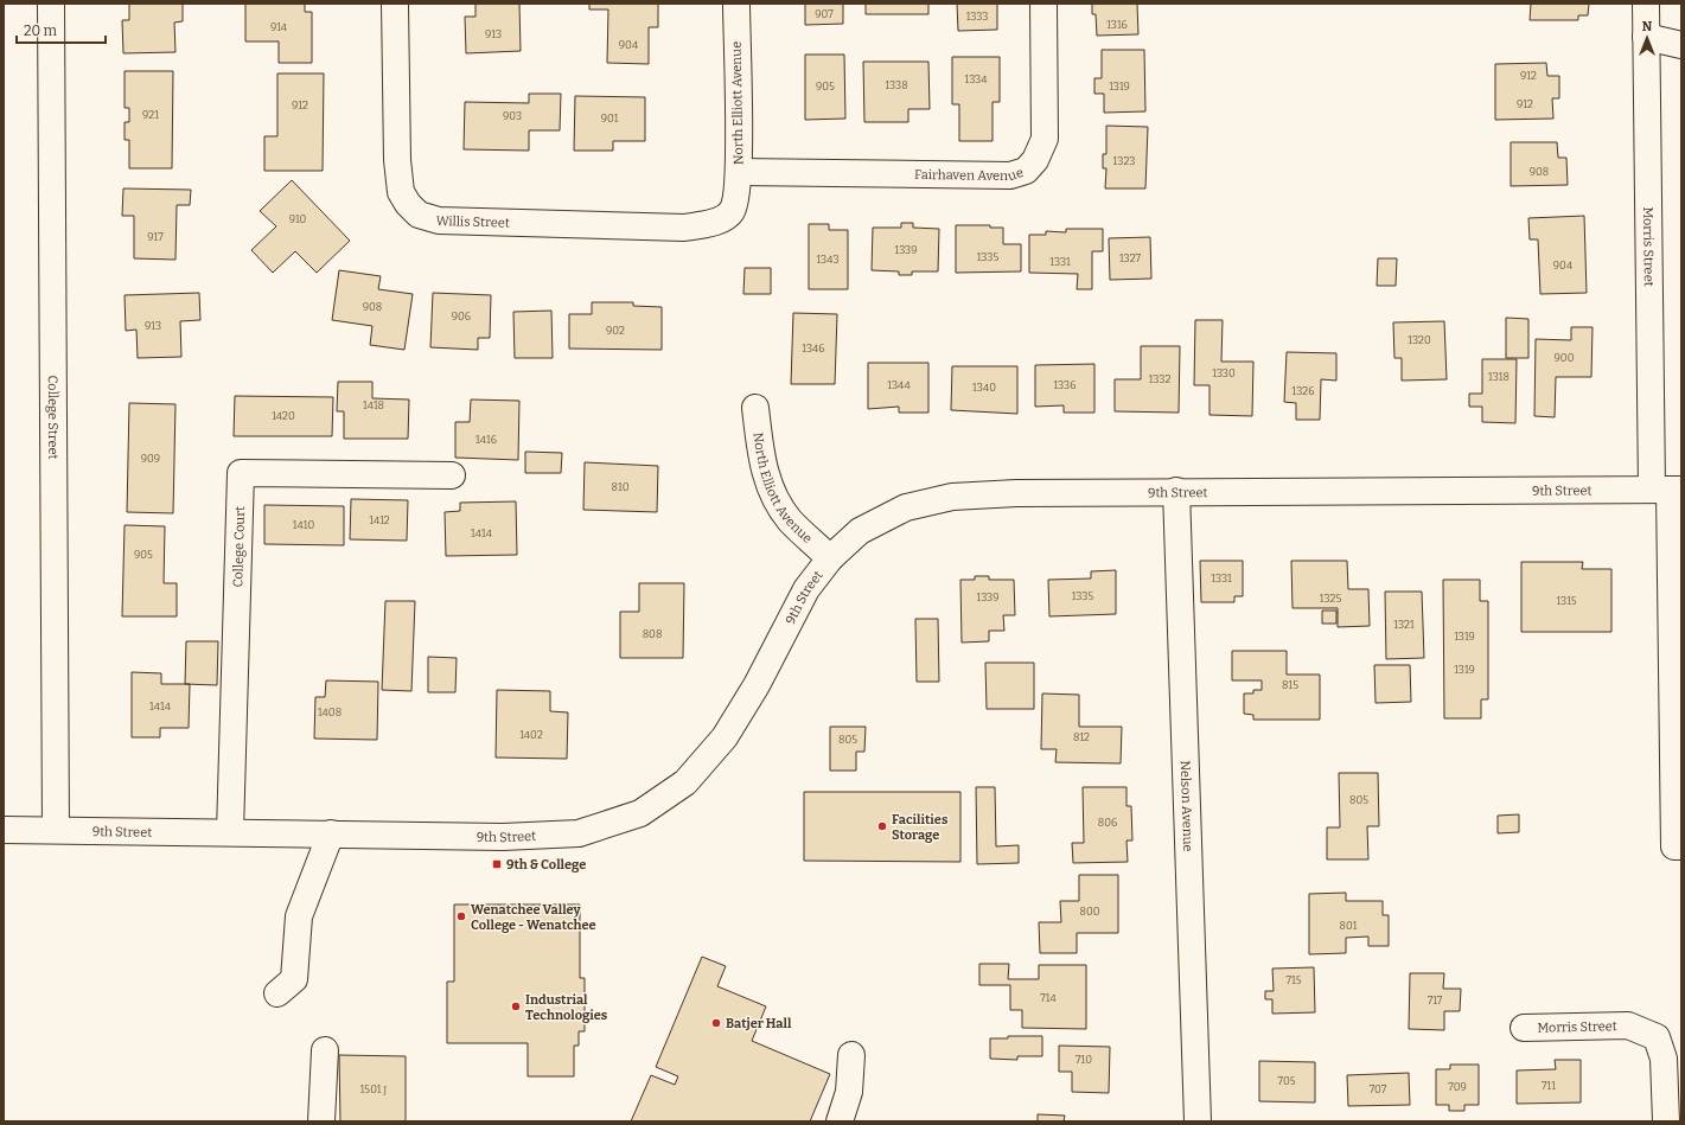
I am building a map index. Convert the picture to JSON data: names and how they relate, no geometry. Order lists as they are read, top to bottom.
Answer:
{
  "streets": {
    "street": [
      "North Elliott Avenue",
      "Fairhaven Avenue",
      "Willis Street",
      "Morris Street",
      "College Street",
      "9th Street",
      "College Court",
      "Nelson Avenue"
    ]
  },
  "crossings": [
    ["North Elliott Avenue", "Fairhaven Avenue"],
    ["North Elliott Avenue", "Willis Street"],
    ["North Elliott Avenue", "9th Street"],
    ["Morris Street", "9th Street"],
    ["College Street", "9th Street"],
    ["9th Street", "College Court"],
    ["9th Street", "Nelson Avenue"]
  ],
  "places": {
    "other": [
      "Facilities Storage",
      "Wenatchee Valley College - Wenatchee",
      "Industrial Technologies",
      "Batjer Hall"
    ],
    "transit": ["9th & College"]
  },
  "house_numbers": [
    "907",
    "1333",
    "1316",
    "914",
    "913",
    "904",
    "912",
    "1334",
    "1338",
    "905",
    "1319",
    "912",
    "912",
    "921",
    "903",
    "901",
    "1323",
    "908",
    "910",
    "917",
    "1339",
    "1335",
    "1327",
    "1343",
    "1331",
    "904",
    "908",
    "906",
    "913",
    "902",
    "1320",
    "1346",
    "900",
    "1330",
    "1318",
    "1332",
    "1344",
    "1336",
    "1340",
    "1326",
    "1418",
    "1420",
    "1416",
    "909",
    "810",
    "1412",
    "1410",
    "1414",
    "905",
    "1331",
    "1335",
    "1339",
    "1325",
    "1315",
    "1321",
    "808",
    "1319",
    "1319",
    "815",
    "1414",
    "1408",
    "1402",
    "812",
    "805",
    "805",
    "806",
    "800",
    "801",
    "715",
    "714",
    "717",
    "710",
    "705",
    "711",
    "709",
    "1501 J",
    "707"
  ],
  "scale_bar": "20 m",
  "north": "top"
}
